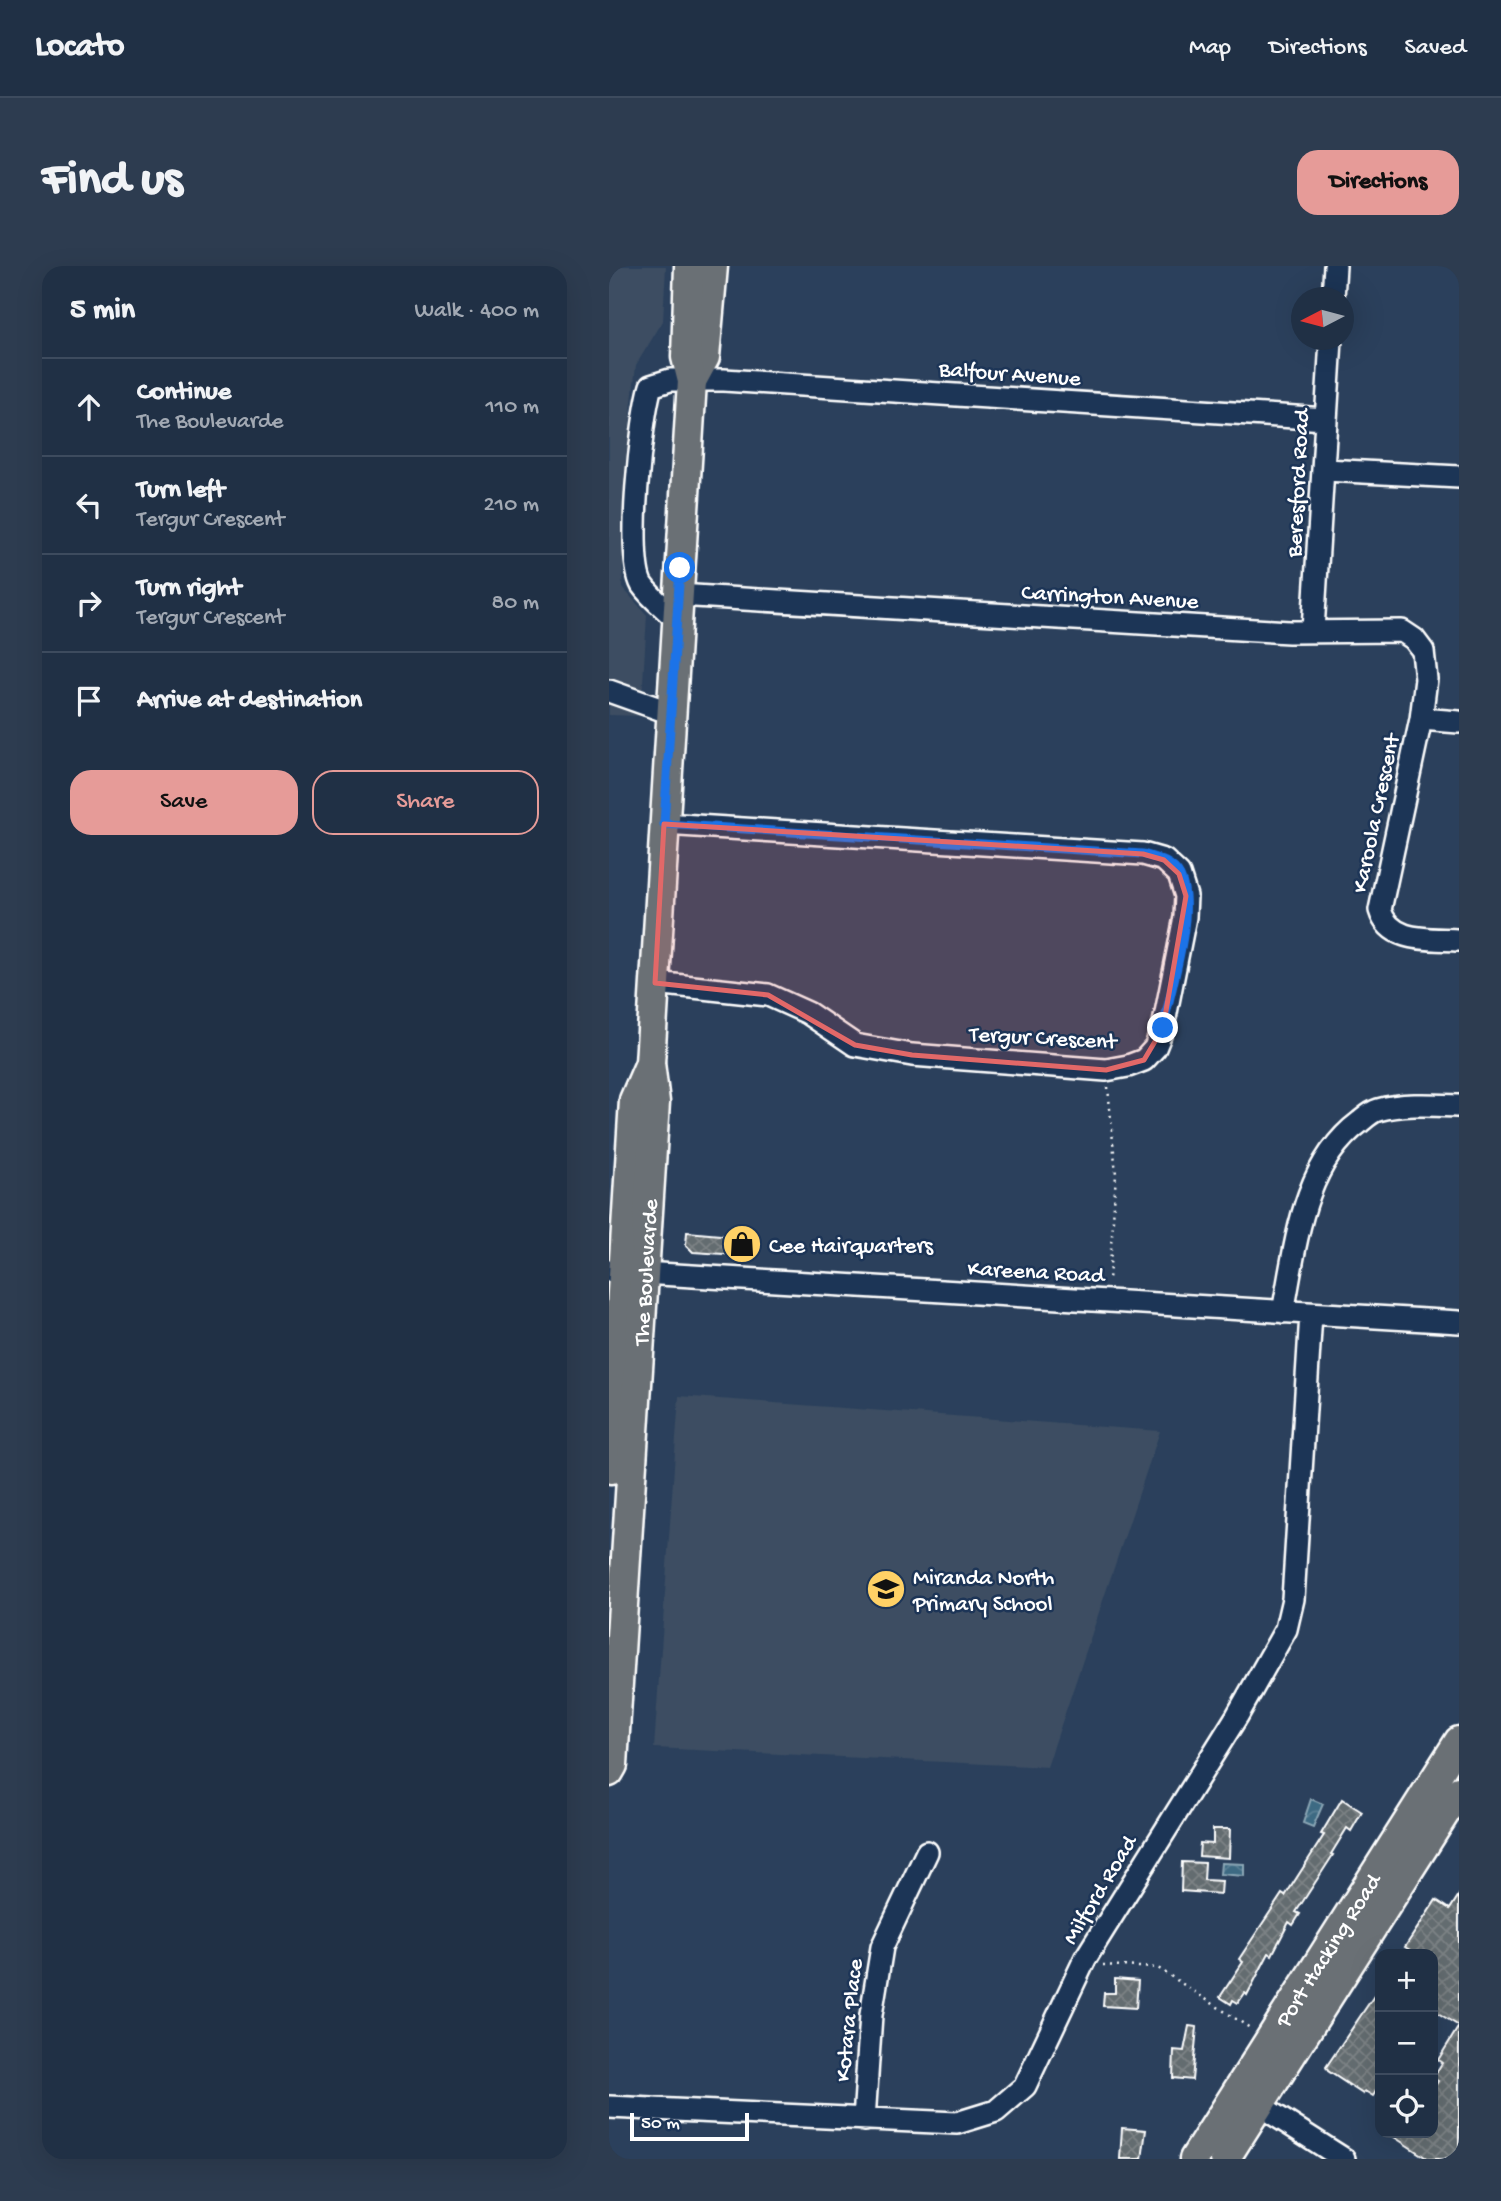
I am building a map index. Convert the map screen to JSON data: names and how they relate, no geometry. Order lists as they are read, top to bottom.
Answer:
{
  "streets": {
    "main road": ["The Boulevarde", "Port Hacking Road"],
    "street": [
      "Balfour Avenue",
      "Beresford Road",
      "Carrington Avenue",
      "Karoola Crescent",
      "Tergur Crescent",
      "Kareena Road",
      "Milford Road",
      "Kotara Place"
    ]
  },
  "crossings": [
    ["Balfour Avenue", "Beresford Road"],
    ["Balfour Avenue", "Carrington Avenue"],
    ["Balfour Avenue", "The Boulevarde"],
    ["Beresford Road", "Carrington Avenue"],
    ["Carrington Avenue", "Karoola Crescent"],
    ["Carrington Avenue", "The Boulevarde"],
    ["Tergur Crescent", "The Boulevarde"],
    ["Kareena Road", "The Boulevarde"],
    ["Kareena Road", "Milford Road"],
    ["Milford Road", "Kotara Place"]
  ],
  "places": {
    "shop": ["Cee Hairquarters"],
    "school or university": ["Miranda North Primary School"]
  },
  "scale_bar": "50 m",
  "north": "left",
  "page": {
    "header": "Locato",
    "nav": ["Map", "Directions", "Saved"],
    "buttons": [
      "Directions",
      ["Save", "Share"]
    ],
    "title": "Find us",
    "heading": ["5 min", "Walk · 400 m"],
    "list": [
      ["Continue", "The Boulevarde", "110 m"],
      ["Turn left", "Tergur Crescent", "210 m"],
      ["Turn right", "Tergur Crescent", "80 m"],
      "Arrive at destination"
    ],
    "map_buttons": ["+", "−"],
    "scale": "50 m"
  }
}
